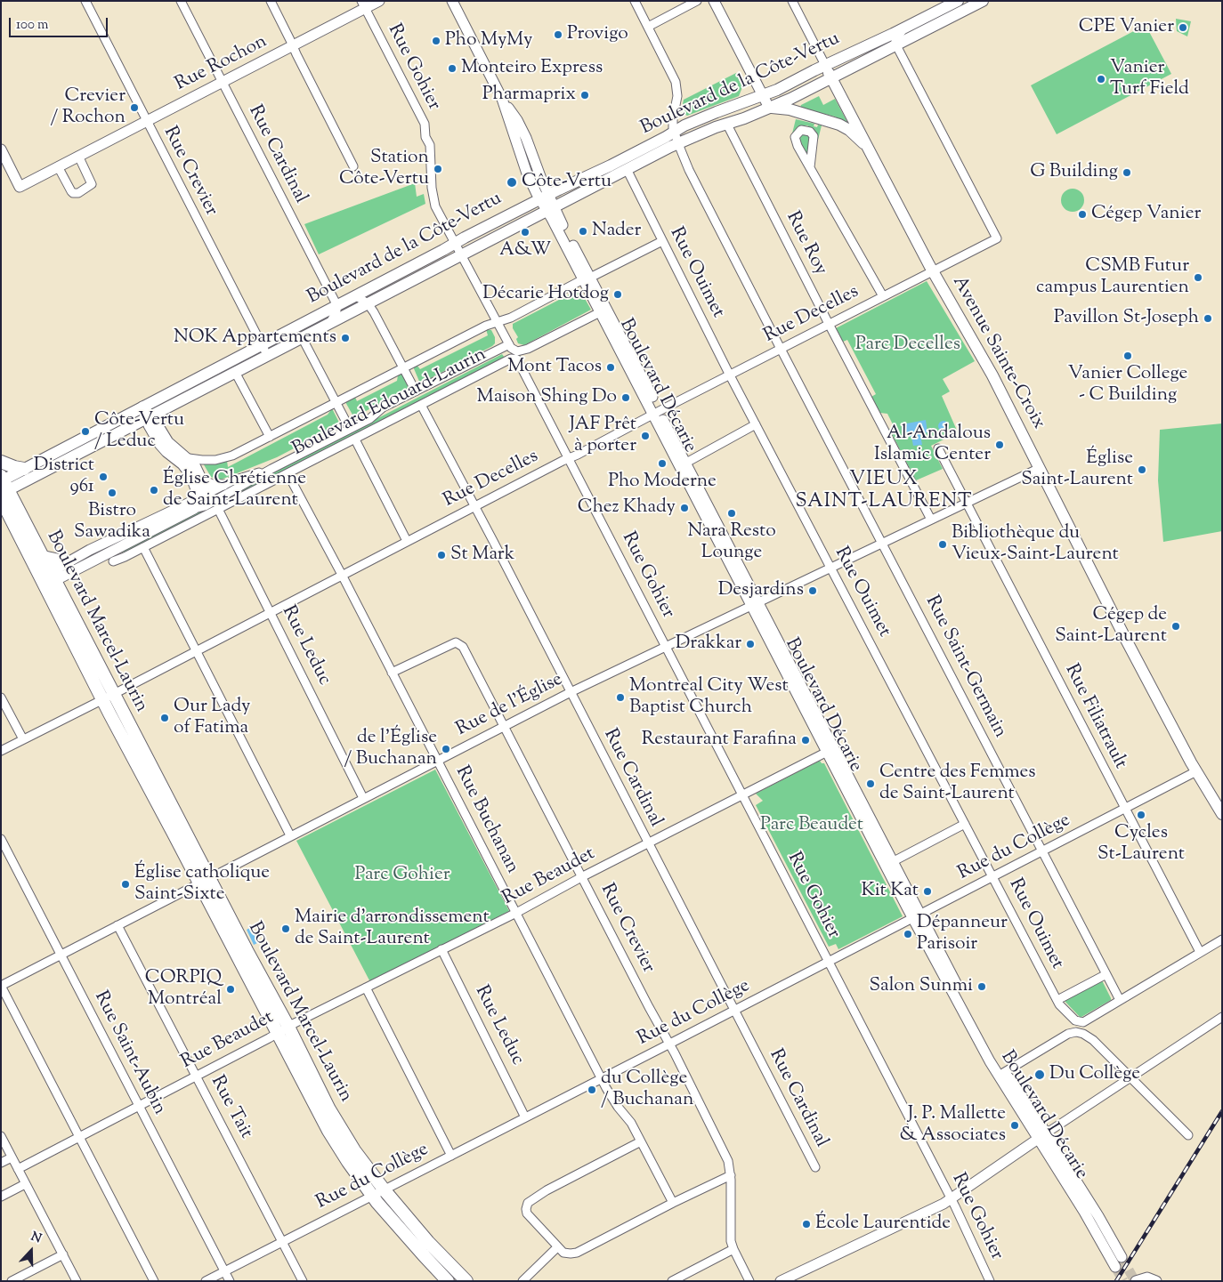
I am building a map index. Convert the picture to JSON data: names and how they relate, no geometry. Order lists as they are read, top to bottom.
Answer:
{
  "streets": {
    "main road": ["Boulevard de la Côte-Vertu", "Avenue Sainte-Croix", "Boulevard Marcel-Laurin"],
    "street": [
      "Rue Rochon",
      "Rue Gohier",
      "Rue Cardinal",
      "Rue Crevier",
      "Rue Roy",
      "Rue Ouimet",
      "Rue Decelles",
      "Boulevard Décarie",
      "Boulevard Edouard-Laurin",
      "Rue Leduc",
      "Rue Saint-Germain",
      "Rue de l'Église",
      "Rue Filiatrault",
      "Rue Buchanan",
      "Rue du Collège",
      "Rue Beaudet",
      "Rue Saint-Aubin",
      "Rue Tait"
    ]
  },
  "crossings": [
    ["Rue Rochon", "Rue Gohier"],
    ["Rue Rochon", "Rue Cardinal"],
    ["Rue Rochon", "Rue Crevier"],
    ["Rue Gohier", "Boulevard de la Côte-Vertu"],
    ["Rue Gohier", "Rue Decelles"],
    ["Rue Gohier", "Boulevard Edouard-Laurin"],
    ["Rue Gohier", "Rue de l'Église"],
    ["Rue Gohier", "Rue du Collège"],
    ["Rue Gohier", "Rue Beaudet"],
    ["Boulevard de la Côte-Vertu", "Rue Cardinal"],
    ["Boulevard de la Côte-Vertu", "Rue Crevier"],
    ["Boulevard de la Côte-Vertu", "Rue Roy"],
    ["Boulevard de la Côte-Vertu", "Rue Ouimet"],
    ["Boulevard de la Côte-Vertu", "Rue Decelles"],
    ["Boulevard de la Côte-Vertu", "Avenue Sainte-Croix"],
    ["Boulevard de la Côte-Vertu", "Boulevard Décarie"],
    ["Boulevard de la Côte-Vertu", "Boulevard Marcel-Laurin"],
    ["Boulevard de la Côte-Vertu", "Rue Saint-Germain"],
    ["Rue Cardinal", "Rue Decelles"],
    ["Rue Cardinal", "Boulevard Edouard-Laurin"],
    ["Rue Cardinal", "Rue de l'Église"],
    ["Rue Cardinal", "Rue du Collège"],
    ["Rue Cardinal", "Rue Beaudet"],
    ["Rue Crevier", "Rue de l'Église"],
    ["Rue Crevier", "Rue Buchanan"],
    ["Rue Crevier", "Rue du Collège"],
    ["Rue Crevier", "Rue Beaudet"],
    ["Rue Roy", "Rue Decelles"],
    ["Rue Roy", "Rue de l'Église"],
    ["Rue Ouimet", "Rue Decelles"],
    ["Rue Ouimet", "Boulevard Edouard-Laurin"],
    ["Rue Ouimet", "Rue Saint-Germain"],
    ["Rue Ouimet", "Rue de l'Église"],
    ["Rue Ouimet", "Rue du Collège"],
    ["Rue Decelles", "Avenue Sainte-Croix"],
    ["Rue Decelles", "Boulevard Décarie"],
    ["Rue Decelles", "Boulevard Marcel-Laurin"],
    ["Rue Decelles", "Rue Leduc"],
    ["Rue Decelles", "Rue Saint-Germain"],
    ["Rue Decelles", "Rue Buchanan"],
    ["Avenue Sainte-Croix", "Rue de l'Église"],
    ["Avenue Sainte-Croix", "Rue du Collège"],
    ["Boulevard Décarie", "Boulevard Edouard-Laurin"],
    ["Boulevard Décarie", "Rue de l'Église"],
    ["Boulevard Décarie", "Rue du Collège"],
    ["Boulevard Décarie", "Rue Beaudet"],
    ["Boulevard Edouard-Laurin", "Boulevard Marcel-Laurin"],
    ["Boulevard Edouard-Laurin", "Rue Leduc"],
    ["Boulevard Edouard-Laurin", "Rue Buchanan"],
    ["Boulevard Marcel-Laurin", "Rue de l'Église"],
    ["Boulevard Marcel-Laurin", "Rue du Collège"],
    ["Boulevard Marcel-Laurin", "Rue Beaudet"],
    ["Rue Leduc", "Rue de l'Église"],
    ["Rue Leduc", "Rue du Collège"],
    ["Rue Leduc", "Rue Beaudet"],
    ["Rue Saint-Germain", "Rue de l'Église"],
    ["Rue Saint-Germain", "Rue du Collège"],
    ["Rue de l'Église", "Rue Filiatrault"],
    ["Rue de l'Église", "Rue Buchanan"],
    ["Rue de l'Église", "Rue Saint-Aubin"],
    ["Rue de l'Église", "Rue Tait"],
    ["Rue Filiatrault", "Rue du Collège"],
    ["Rue Buchanan", "Rue du Collège"],
    ["Rue Buchanan", "Rue Beaudet"],
    ["Rue du Collège", "Rue Saint-Aubin"],
    ["Rue du Collège", "Rue Tait"],
    ["Rue Beaudet", "Rue Saint-Aubin"],
    ["Rue Beaudet", "Rue Tait"]
  ],
  "districts": ["VIEUX SAINT-LAURENT"],
  "parks": ["Parc Decelles", "Parc Beaudet", "Parc Gohier"],
  "places": [
    "CPE Vanier",
    "Provigo",
    "Pho MyMy",
    "Monteiro Express",
    "Vanier Turf Field",
    "Pharmaprix",
    "Crevier / Rochon",
    "Station Côte-Vertu",
    "G Building",
    "Côte-Vertu",
    "Cégep Vanier",
    "Nader",
    "A&W",
    "CSMB Futur campus Laurentien",
    "Décarie Hotdog",
    "Pavillon St-Joseph",
    "NOK Appartements",
    "Vanier College - C Building",
    "Mont Tacos",
    "Maison Shing Do",
    "Côte-Vertu / Leduc",
    "JAF Prêt à porter",
    "Al-Andalous Islamic Center",
    "Pho Moderne",
    "Église Saint-Laurent",
    "District 961",
    "Église Chrétienne de Saint-Laurent",
    "Bistro Sawadika",
    "Chez Khady",
    "Nara Resto Lounge",
    "Bibliothèque du Vieux-Saint-Laurent",
    "St Mark",
    "Desjardins",
    "Cégep de Saint-Laurent",
    "Drakkar",
    "Montreal City West Baptist Church",
    "Our Lady of Fatima",
    "Restaurant Farafina",
    "de l'Église / Buchanan",
    "Centre des Femmes de Saint-Laurent",
    "Cycles St-Laurent",
    "Église catholique Saint-Sixte",
    "Kit Kat",
    "Mairie d'arrondissement de Saint-Laurent",
    "Dépanneur Parisoir",
    "Salon Sunmi",
    "CORPIQ Montréal",
    "Du Collège",
    "du Collège / Buchanan",
    "J. P. Mallette & Associates",
    "École Laurentide"
  ],
  "scale_bar": "100 m",
  "north": "top"
}
